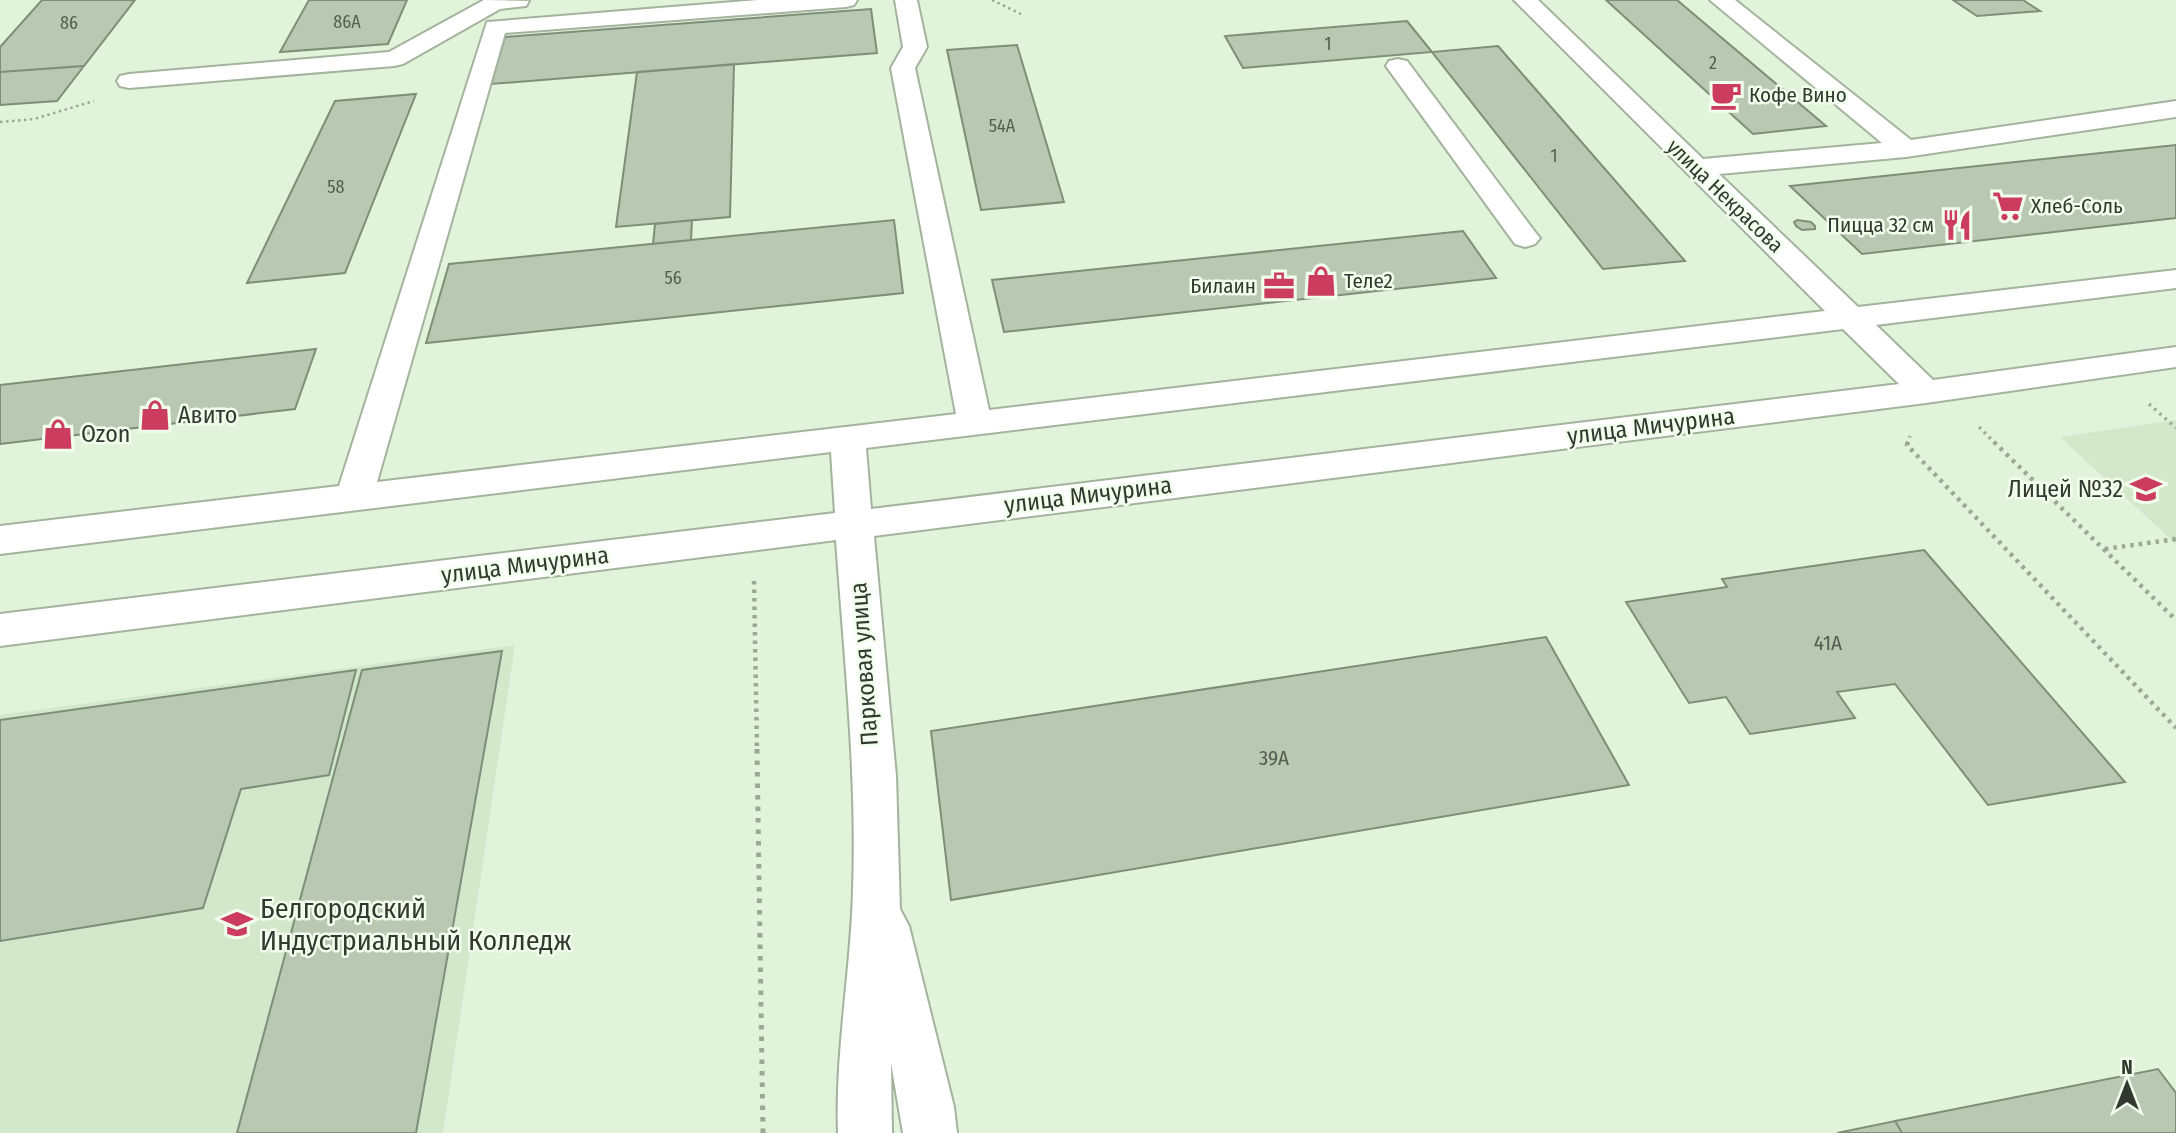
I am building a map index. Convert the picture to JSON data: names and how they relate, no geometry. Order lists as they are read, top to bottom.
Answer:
{
  "streets": {
    "street": ["улица Некрасова", "улица Мичурина", "Парковая улица"]
  },
  "crossings": [
    ["улица Некрасова", "улица Мичурина"],
    ["улица Мичурина", "Парковая улица"]
  ],
  "places": {
    "cafe": ["Кофе Вино"],
    "supermarket": ["Хлеб-Соль"],
    "restaurant": ["Пицца 32 см"],
    "shop": ["Теле2", "Авито", "Ozon"],
    "office": ["Билаин"],
    "school or university": ["Лицей №32", "Белгородский Индустриальный Колледж"]
  },
  "house_numbers": [
    "86А",
    "86",
    "1",
    "2",
    "54А",
    "1",
    "58",
    "56",
    "41А",
    "39А"
  ],
  "north": "top"
}
